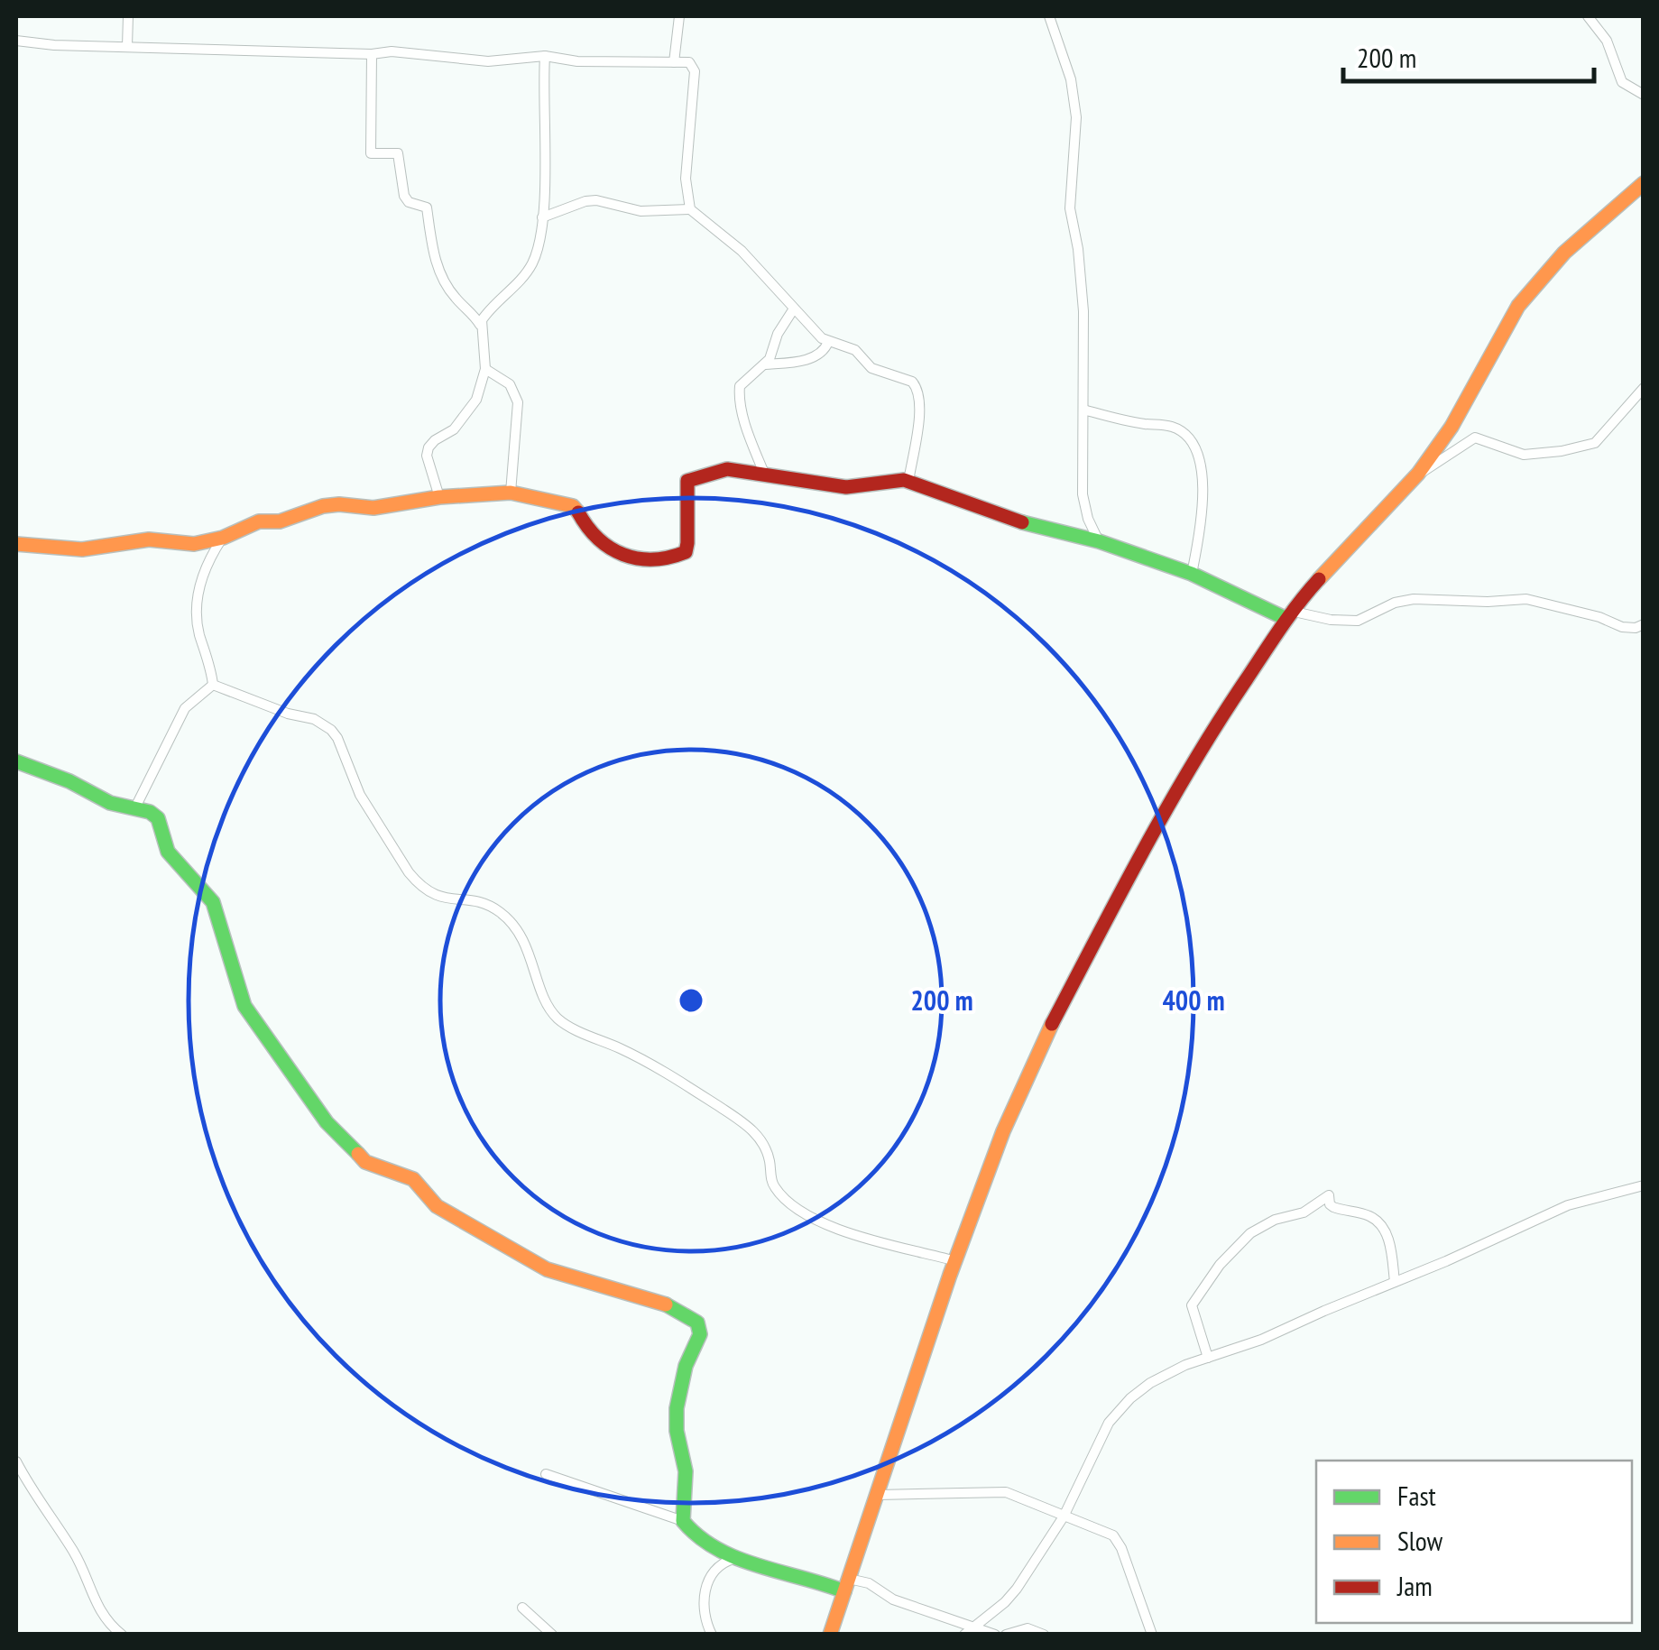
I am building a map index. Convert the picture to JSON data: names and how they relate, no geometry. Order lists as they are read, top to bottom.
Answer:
{
  "legend": ["Fast", "Slow", "Jam"],
  "scale_bar": "200 m",
  "rings": ["200 m", "400 m"]
}
